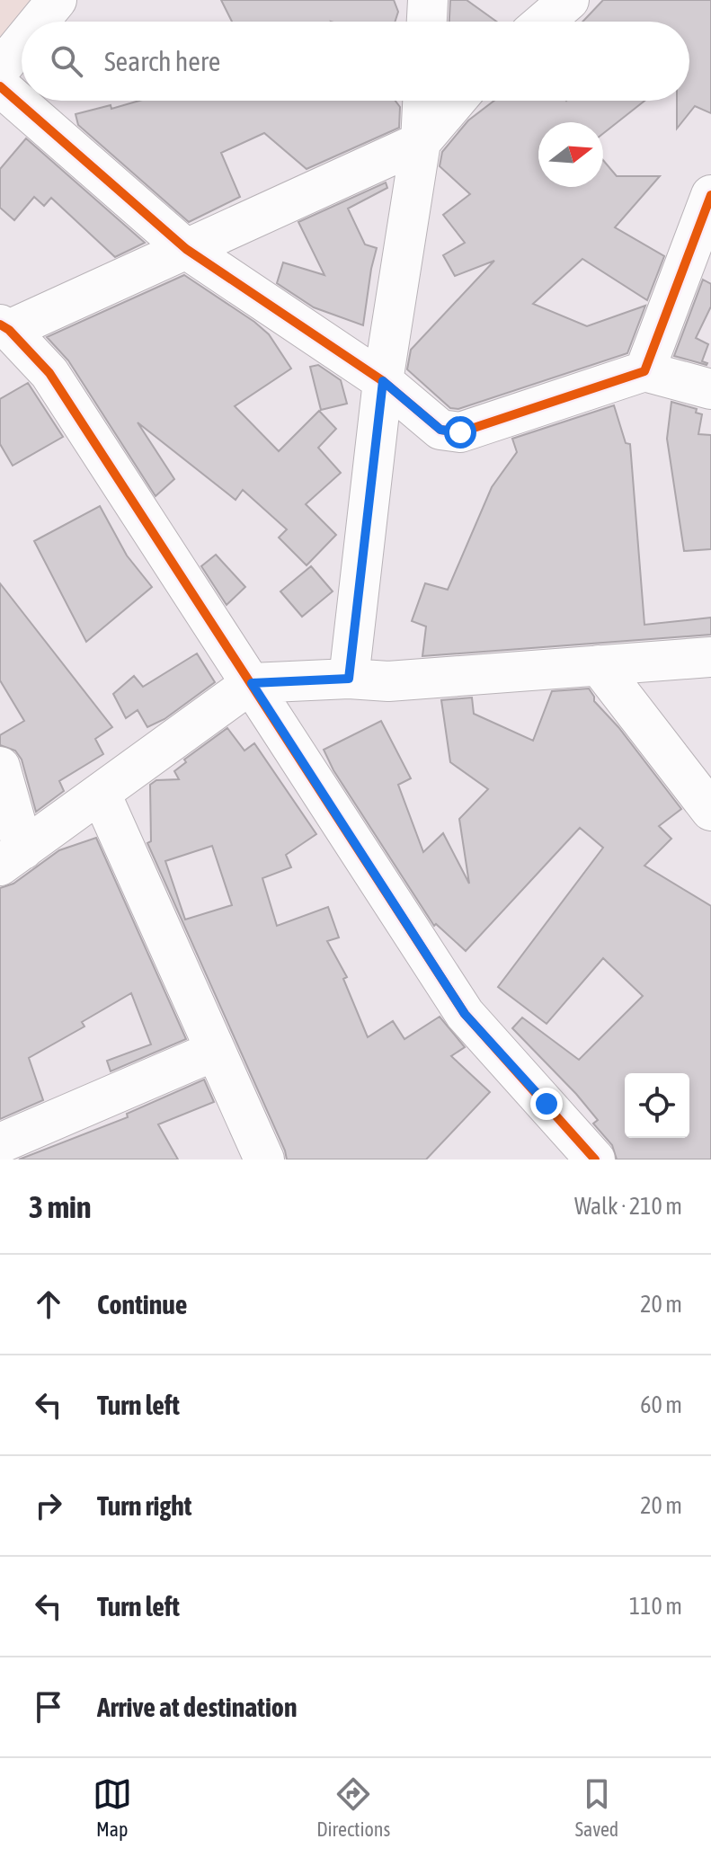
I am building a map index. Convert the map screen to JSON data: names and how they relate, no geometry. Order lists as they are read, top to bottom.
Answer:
{
  "north": "right",
  "page": {
    "search": "Search here",
    "heading": ["3 min", "Walk · 210 m"],
    "list": [
      ["Continue", "20 m"],
      ["Turn left", "60 m"],
      ["Turn right", "20 m"],
      ["Turn left", "110 m"],
      "Arrive at destination"
    ],
    "nav": ["Map", "Directions", "Saved"]
  }
}
